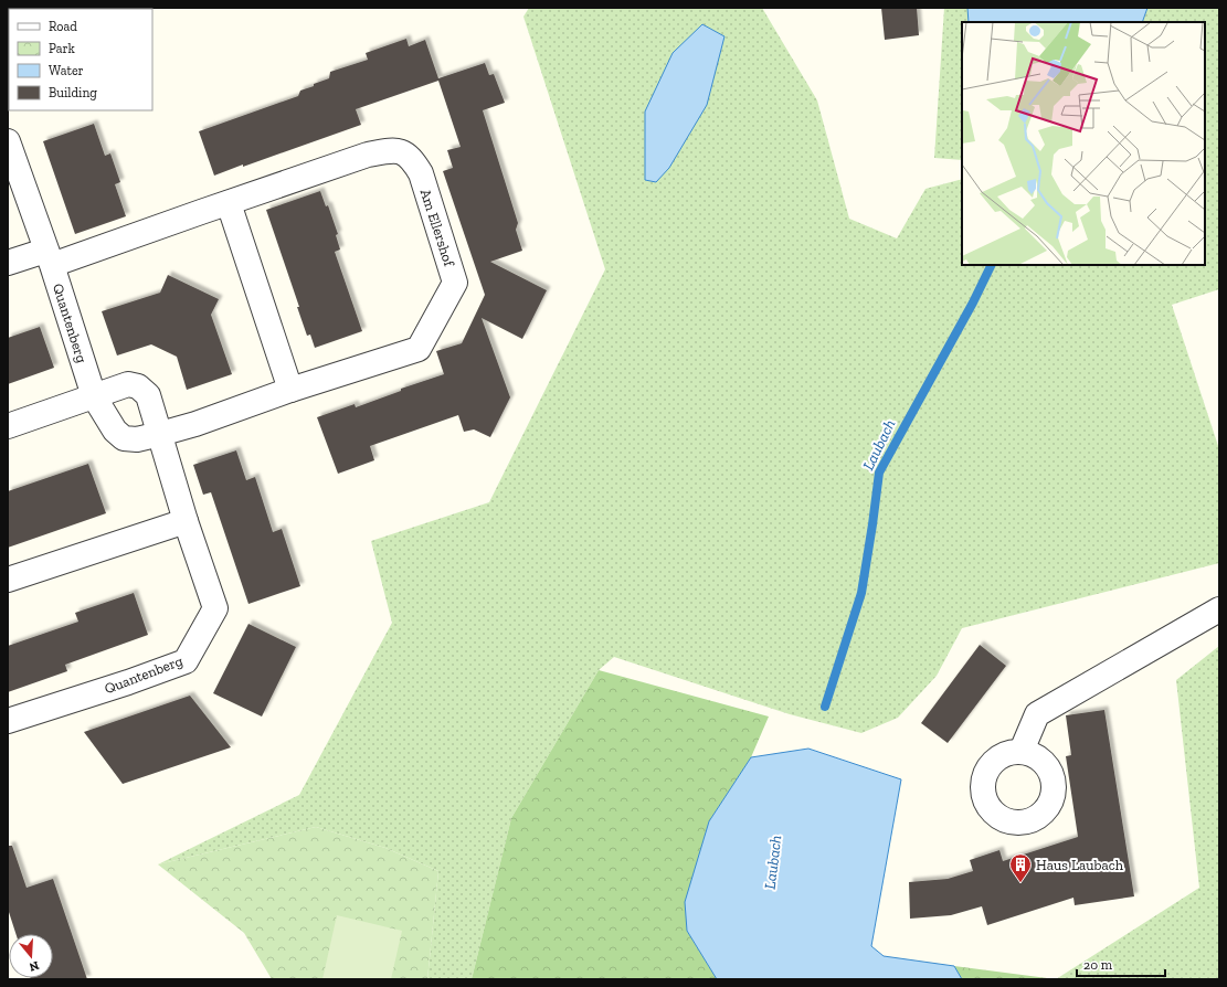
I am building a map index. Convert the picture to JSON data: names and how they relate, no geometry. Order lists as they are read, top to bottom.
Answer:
{
  "streets": {
    "street": ["Am Ellershof", "Quantenberg"]
  },
  "crossings": [
    ["Am Ellershof", "Quantenberg"]
  ],
  "water": ["Laubach"],
  "places": {
    "building": ["Haus Laubach"]
  },
  "legend": [
    "Road",
    "Park",
    "Water",
    "Building"
  ],
  "scale_bar": "20 m",
  "north": "bottom"
}
